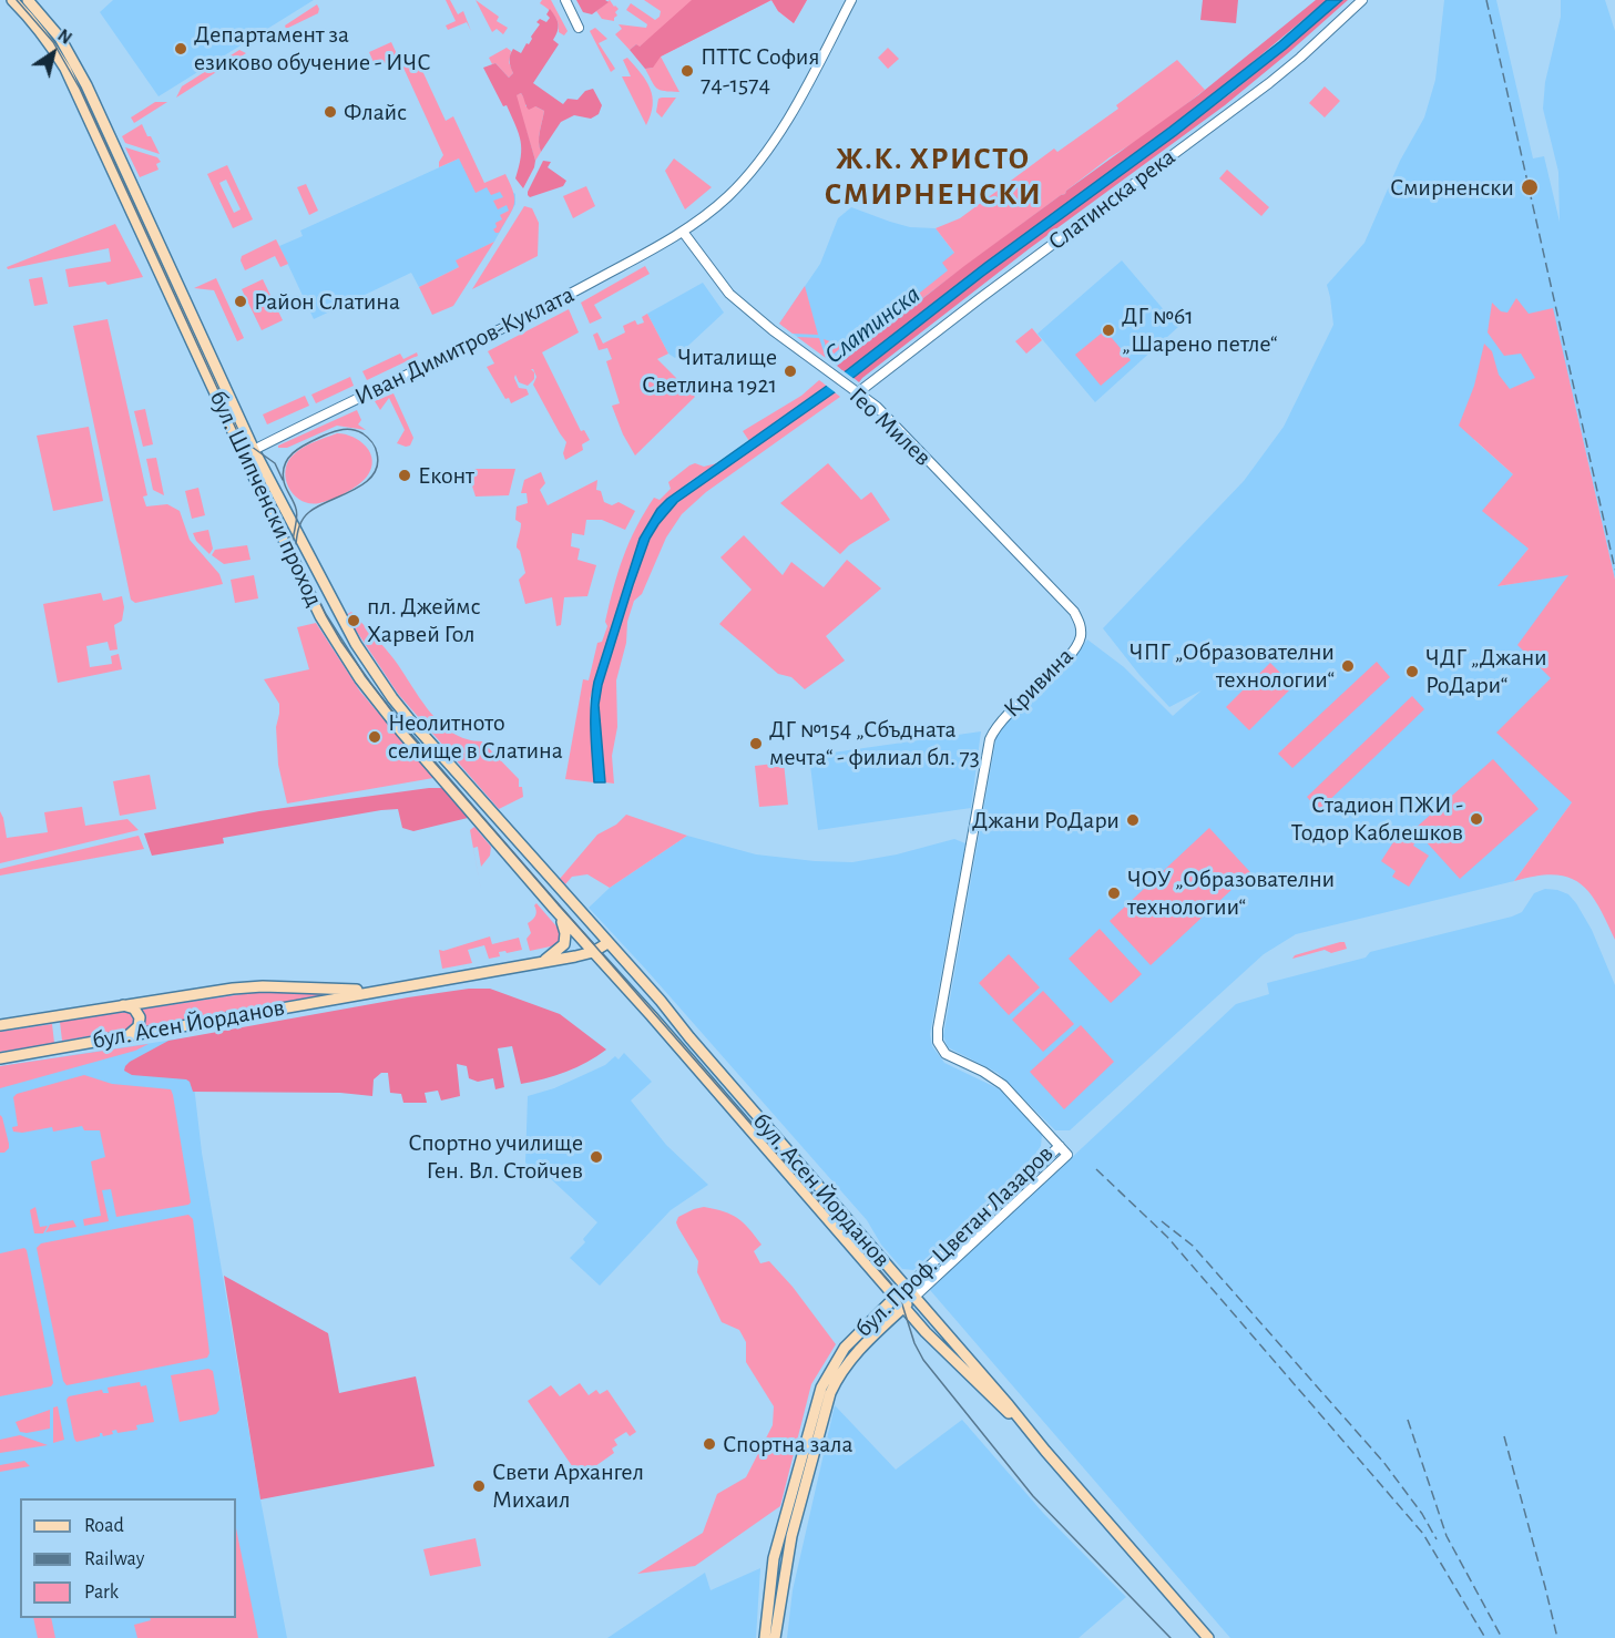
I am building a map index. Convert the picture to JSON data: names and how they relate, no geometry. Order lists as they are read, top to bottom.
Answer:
{
  "streets": {
    "main road": ["бул. Шипченски проход", "бул. Асен Йорданов", "бул. Проф. Цветан Лазаров"],
    "street": [
      "Слатинска река",
      "Иван Димитров-Куклата",
      "Гео Милев",
      "Кривина"
    ]
  },
  "crossings": [
    ["Слатинска река", "Гео Милев"],
    ["Иван Димитров-Куклата", "Гео Милев"],
    ["Иван Димитров-Куклата", "бул. Шипченски проход"],
    ["Гео Милев", "Кривина"],
    ["бул. Шипченски проход", "бул. Асен Йорданов"],
    ["Кривина", "бул. Проф. Цветан Лазаров"],
    ["бул. Асен Йорданов", "бул. Проф. Цветан Лазаров"]
  ],
  "districts": ["Ж.К. ХРИСТО СМИРНЕНСКИ"],
  "water": ["Слатинска"],
  "places": [
    "Департамент за езиково обучение - ИЧС",
    "ПТТС София 74-1574",
    "Флайс",
    "Смирненски",
    "Район Слатина",
    "ДГ №61 „Шарено петле“",
    "Читалище Светлина 1921",
    "Еконт",
    "пл. Джеймс Харвей Гол",
    "ЧПГ „Образователни технологии“",
    "ЧДГ „Джани РоДари“",
    "Неолитното селище в Слатина",
    "ДГ №154 „Сбъдната мечта“ - филиал бл. 73",
    "Стадион ПЖИ - Тодор Каблешков",
    "Джани РоДари",
    "ЧОУ „Образователни технологии“",
    "Спортно училище Ген. Вл. Стойчев",
    "Спортна зала",
    "Свети Архангел Михаил"
  ],
  "legend": ["Road", "Railway", "Park"],
  "north": "top right"
}
